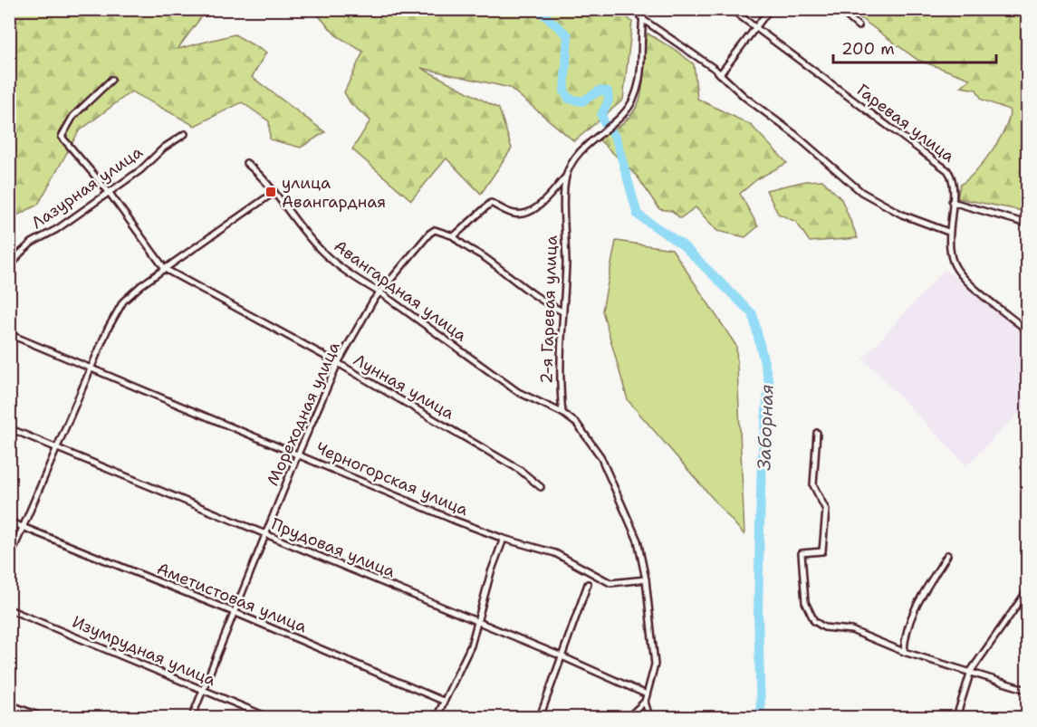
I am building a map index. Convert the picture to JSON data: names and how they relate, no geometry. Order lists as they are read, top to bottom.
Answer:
{
  "streets": {
    "street": [
      "Гаревая улица",
      "Лазурная улица",
      "Авангардная улица",
      "2-я Гаревая улица",
      "Лунная улица",
      "Мореходная улица",
      "Черногорская улица",
      "Прудовая улица",
      "Аметистовая улица",
      "Изумрудная улица"
    ]
  },
  "crossings": [
    ["Авангардная улица", "2-я Гаревая улица"],
    ["Авангардная улица", "Мореходная улица"],
    ["Лунная улица", "Мореходная улица"],
    ["Мореходная улица", "Черногорская улица"],
    ["Мореходная улица", "Прудовая улица"],
    ["Мореходная улица", "Аметистовая улица"],
    ["Мореходная улица", "Изумрудная улица"]
  ],
  "water": ["Заборная"],
  "places": {
    "transit": ["улица Авангардная"]
  },
  "scale_bar": "200 m"
}
